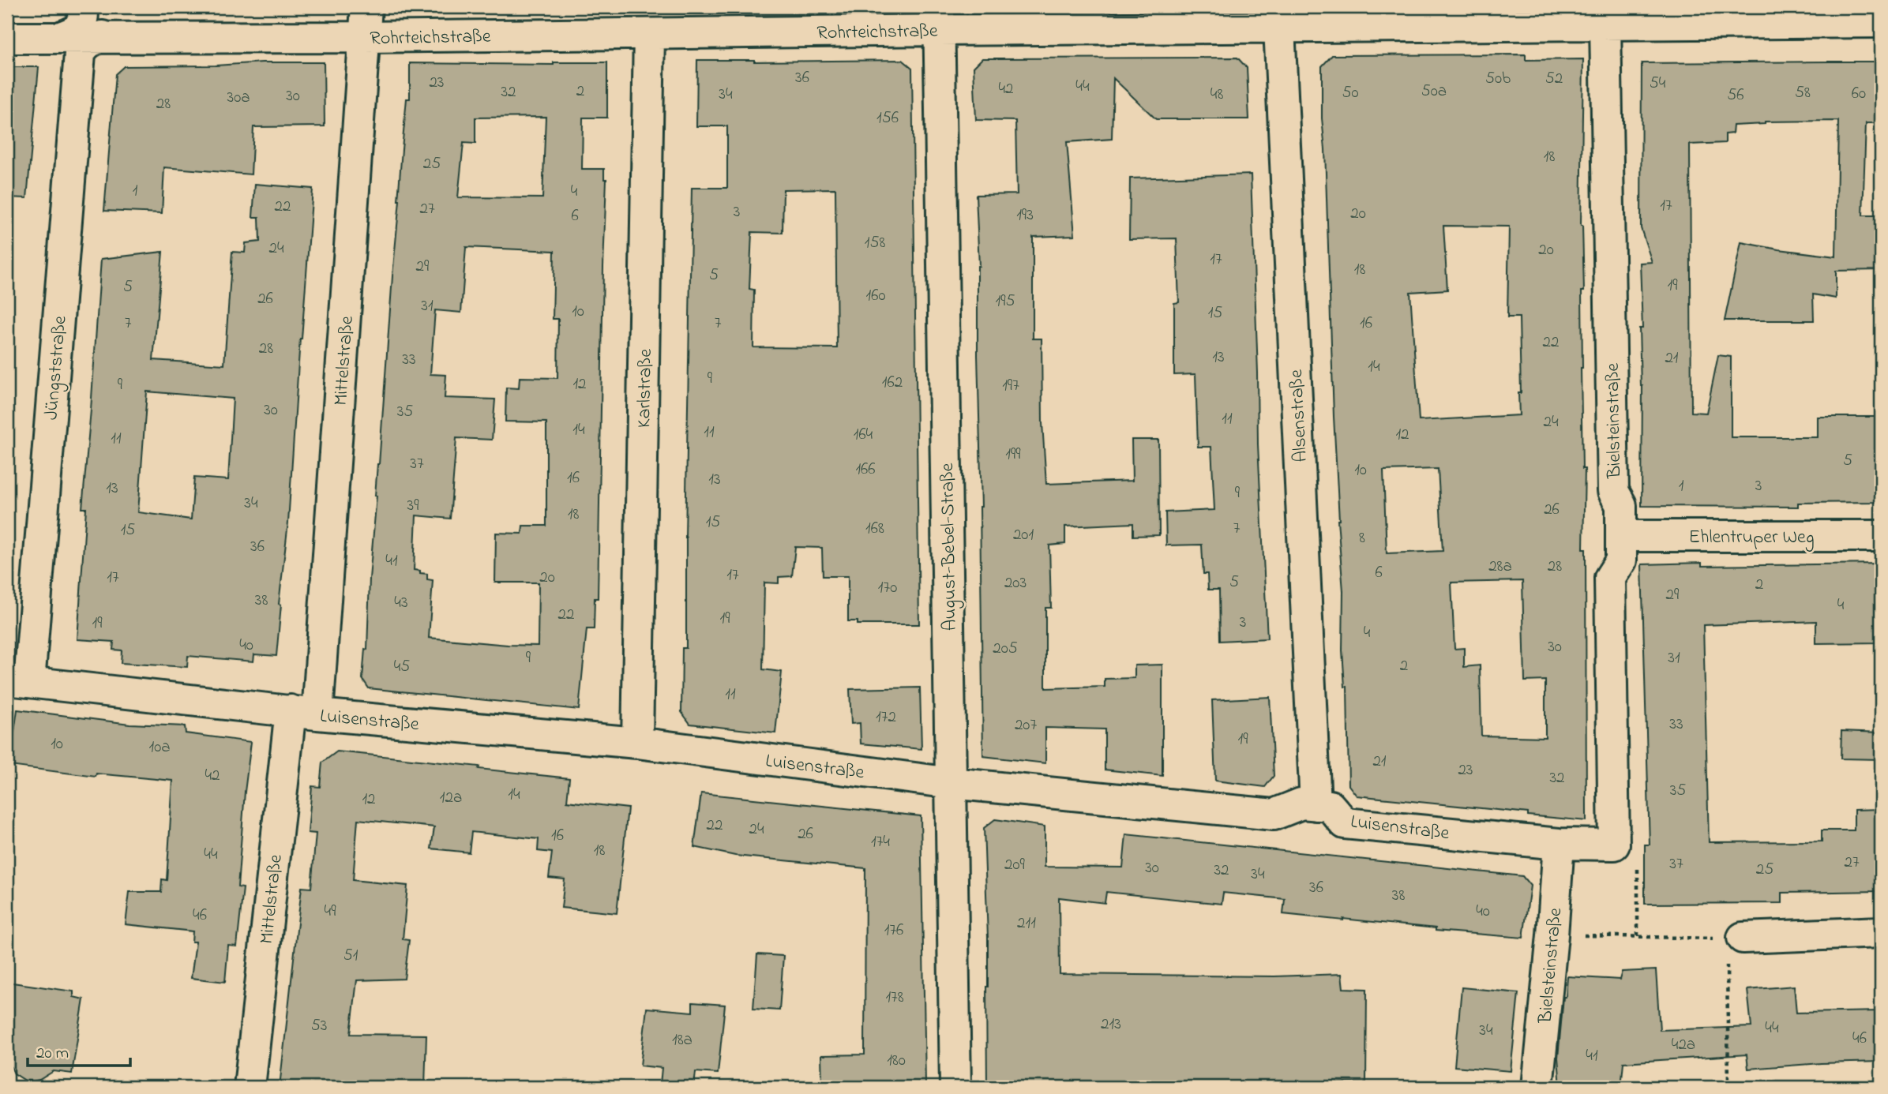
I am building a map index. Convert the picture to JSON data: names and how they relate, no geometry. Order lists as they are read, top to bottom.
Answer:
{
  "streets": {
    "street": [
      "Rohrteichstraße",
      "Mittelstraße",
      "Jüngststraße",
      "Karlstraße",
      "Alsenstraße",
      "Bielsteinstraße",
      "Ehlentruper Weg",
      "August-Bebel-Straße",
      "Luisenstraße"
    ]
  },
  "crossings": [
    ["Rohrteichstraße", "Mittelstraße"],
    ["Rohrteichstraße", "Jüngststraße"],
    ["Rohrteichstraße", "Karlstraße"],
    ["Rohrteichstraße", "Alsenstraße"],
    ["Rohrteichstraße", "Bielsteinstraße"],
    ["Rohrteichstraße", "August-Bebel-Straße"],
    ["Mittelstraße", "Luisenstraße"],
    ["Jüngststraße", "Luisenstraße"],
    ["Karlstraße", "Luisenstraße"],
    ["Alsenstraße", "Luisenstraße"],
    ["Bielsteinstraße", "Ehlentruper Weg"],
    ["Bielsteinstraße", "Luisenstraße"],
    ["August-Bebel-Straße", "Luisenstraße"]
  ],
  "house_numbers": [
    "36",
    "50b",
    "52",
    "23",
    "54",
    "44",
    "42",
    "2",
    "50a",
    "32",
    "50",
    "58",
    "60",
    "34",
    "48",
    "56",
    "30",
    "30a",
    "28",
    "156",
    "18",
    "25",
    "1",
    "4",
    "17",
    "22",
    "27",
    "3",
    "20",
    "193",
    "6",
    "158",
    "24",
    "20",
    "17",
    "29",
    "18",
    "5",
    "19",
    "5",
    "160",
    "26",
    "195",
    "31",
    "10",
    "15",
    "7",
    "7",
    "16",
    "22",
    "28",
    "13",
    "21",
    "33",
    "14",
    "9",
    "162",
    "12",
    "9",
    "197",
    "30",
    "35",
    "11",
    "24",
    "14",
    "11",
    "164",
    "12",
    "11",
    "199",
    "5",
    "37",
    "166",
    "10",
    "16",
    "13",
    "1",
    "3",
    "13",
    "9",
    "34",
    "39",
    "26",
    "18",
    "15",
    "168",
    "7",
    "15",
    "201",
    "8",
    "36",
    "41",
    "28a",
    "28",
    "6",
    "17",
    "17",
    "20",
    "5",
    "203",
    "2",
    "170",
    "29",
    "38",
    "43",
    "4",
    "22",
    "19",
    "3",
    "19",
    "4",
    "40",
    "30",
    "205",
    "9",
    "31",
    "2",
    "45",
    "11",
    "172",
    "33",
    "207",
    "19",
    "10",
    "10a",
    "21",
    "23",
    "42",
    "32",
    "35",
    "14",
    "12a",
    "12",
    "22",
    "24",
    "26",
    "16",
    "174",
    "18",
    "44",
    "27",
    "37",
    "209",
    "30",
    "25",
    "32",
    "34",
    "36",
    "38",
    "49",
    "40",
    "46",
    "211",
    "176",
    "51",
    "178",
    "213",
    "53",
    "44",
    "34",
    "46",
    "18a",
    "42a",
    "41",
    "180"
  ],
  "scale_bar": "20 m"
}
